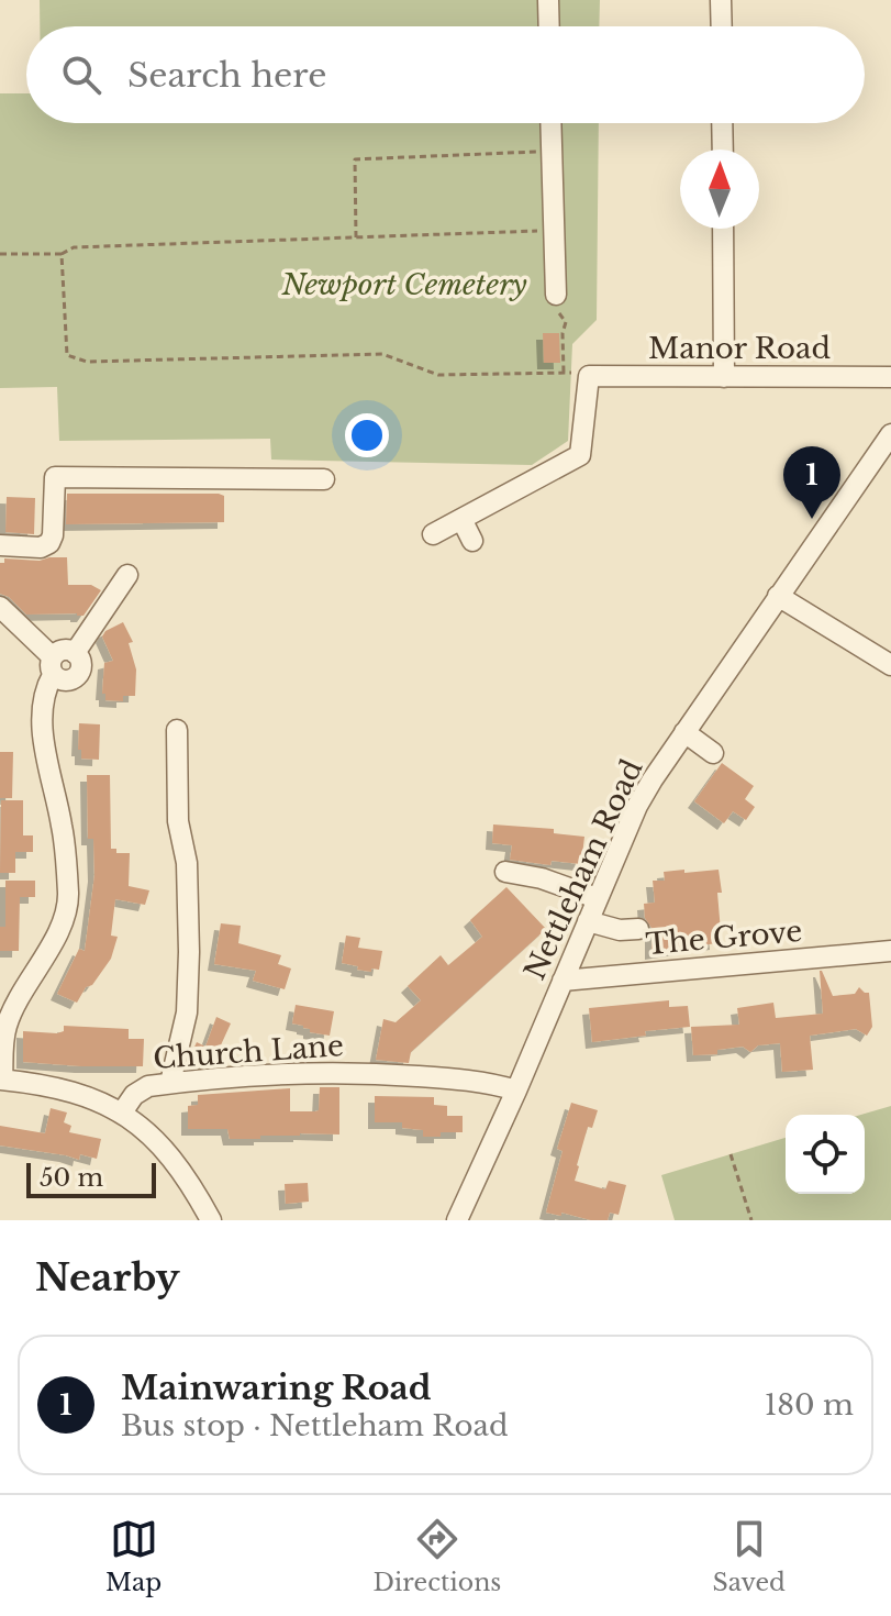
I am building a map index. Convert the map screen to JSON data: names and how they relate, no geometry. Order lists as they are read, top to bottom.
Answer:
{
  "streets": {
    "street": [
      "Manor Road",
      "Nettleham Road",
      "The Grove",
      "Church Lane"
    ]
  },
  "crossings": [
    ["Nettleham Road", "The Grove"],
    ["Nettleham Road", "Church Lane"]
  ],
  "parks": ["Newport Cemetery"],
  "scale_bar": "50 m",
  "north": "top",
  "page": {
    "search": "Search here",
    "pins": "1",
    "scale": "50 m",
    "heading": "Nearby",
    "list": [
      {
        "mark": "1",
        "name": "Mainwaring Road",
        "note": "Bus stop · Nettleham Road",
        "value": "180 m"
      }
    ],
    "nav": ["Map", "Directions", "Saved"]
  }
}
